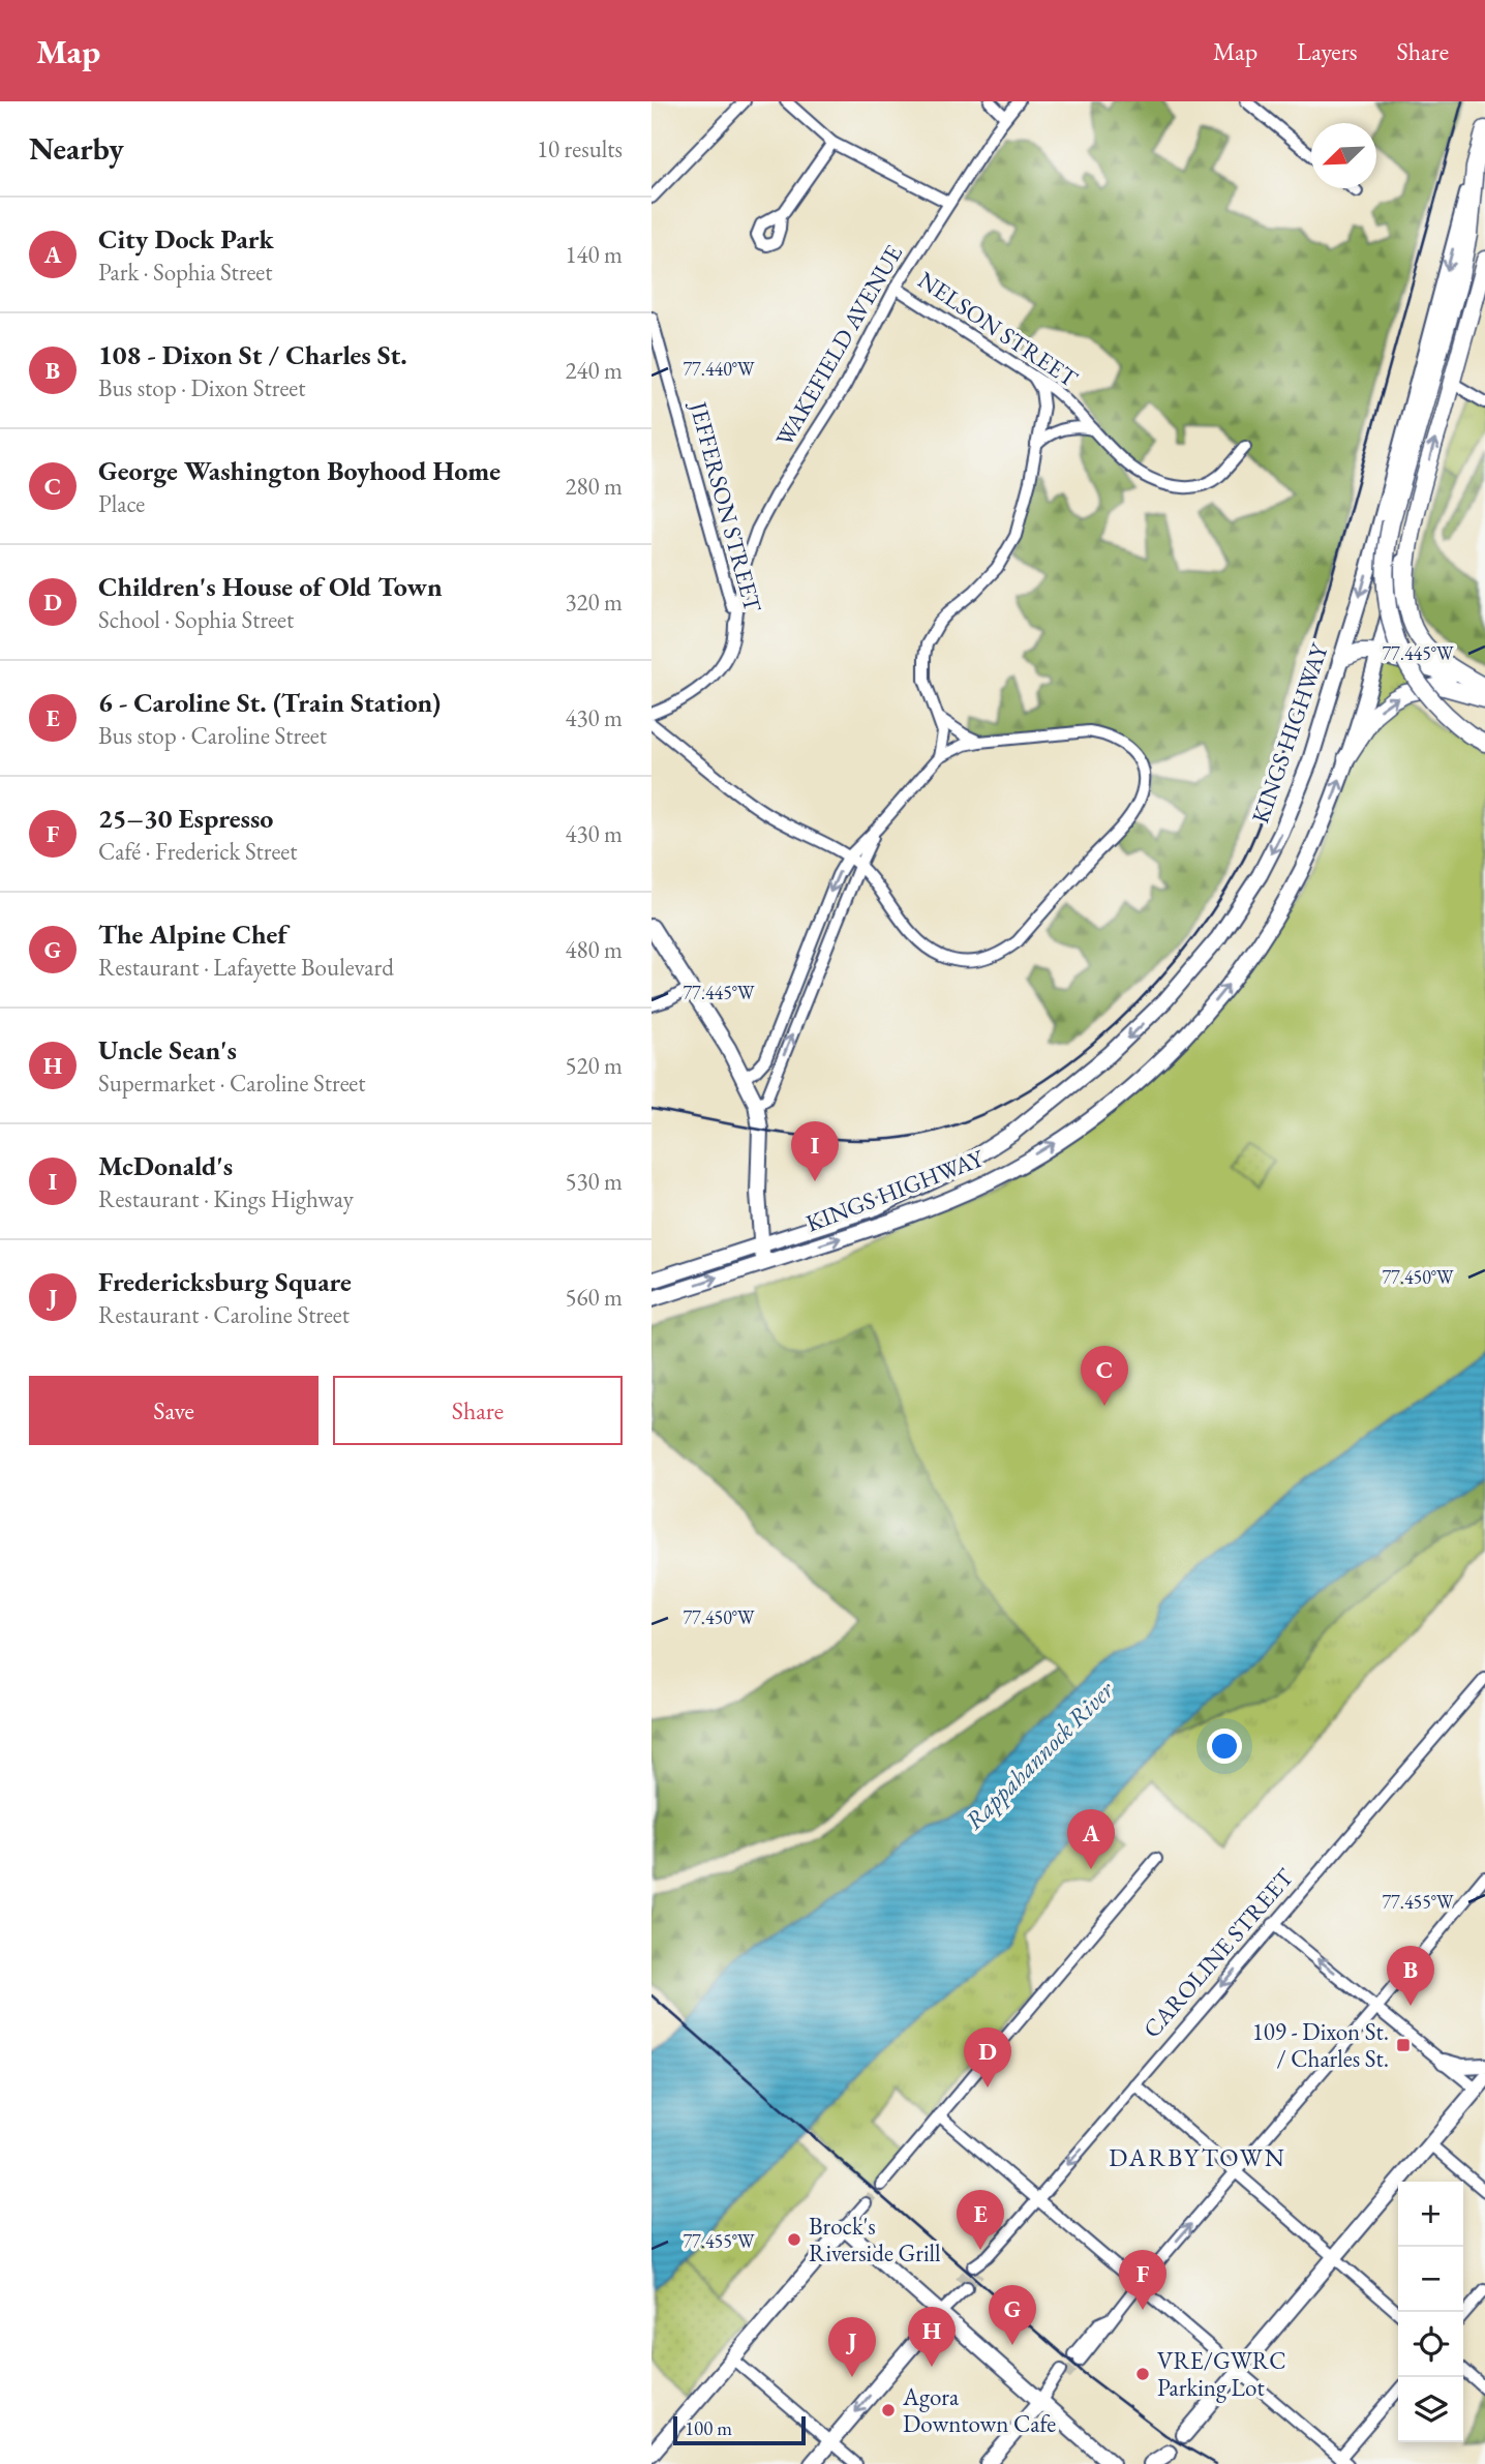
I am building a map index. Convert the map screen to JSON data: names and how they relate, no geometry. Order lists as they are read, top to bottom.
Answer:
{
  "streets": {
    "highway": ["KINGS HIGHWAY"],
    "street": [
      "NELSON STREET",
      "WAKEFIELD AVENUE",
      "JEFFERSON STREET",
      "CAROLINE STREET"
    ]
  },
  "crossings": [
    ["NELSON STREET", "WAKEFIELD AVENUE"],
    ["WAKEFIELD AVENUE", "JEFFERSON STREET"]
  ],
  "one_way": ["CAROLINE STREET"],
  "districts": ["DARBYTOWN"],
  "water": ["Rappahannock River"],
  "places": {
    "transit": ["109 - Dixon St. / Charles St."],
    "other": ["Brock's Riverside Grill", "VRE/GWRC Parking Lot", "Agora Downtown Cafe"]
  },
  "scale_bar": "100 m",
  "north": "bottom left",
  "page": {
    "header": "Map",
    "nav": ["Map", "Layers", "Share"],
    "heading": ["Nearby", "10 results"],
    "list": [
      {
        "mark": "A",
        "name": "City Dock Park",
        "note": "Park · Sophia Street",
        "value": "140 m"
      },
      {
        "mark": "B",
        "name": "108 - Dixon St / Charles St.",
        "note": "Bus stop · Dixon Street",
        "value": "240 m"
      },
      {
        "mark": "C",
        "name": "George Washington Boyhood Home",
        "note": "Place",
        "value": "280 m"
      },
      {
        "mark": "D",
        "name": "Children's House of Old Town",
        "note": "School · Sophia Street",
        "value": "320 m"
      },
      {
        "mark": "E",
        "name": "6 - Caroline St. (Train Station)",
        "note": "Bus stop · Caroline Street",
        "value": "430 m"
      },
      {
        "mark": "F",
        "name": "25–30 Espresso",
        "note": "Café · Frederick Street",
        "value": "430 m"
      },
      {
        "mark": "G",
        "name": "The Alpine Chef",
        "note": "Restaurant · Lafayette Boulevard",
        "value": "480 m"
      },
      {
        "mark": "H",
        "name": "Uncle Sean's",
        "note": "Supermarket · Caroline Street",
        "value": "520 m"
      },
      {
        "mark": "I",
        "name": "McDonald's",
        "note": "Restaurant · Kings Highway",
        "value": "530 m"
      },
      {
        "mark": "J",
        "name": "Fredericksburg Square",
        "note": "Restaurant · Caroline Street",
        "value": "560 m"
      }
    ],
    "pins": [
      "I",
      "C",
      "A",
      "B",
      "D",
      "E",
      "F",
      "G",
      "H",
      "J"
    ],
    "buttons": ["Save", "Share"],
    "map_buttons": ["+", "−"],
    "scale": "100 m"
  },
  "coordinates": [
    "77.440°W",
    "77.445°W",
    "77.450°W",
    "77.455°W"
  ]
}
